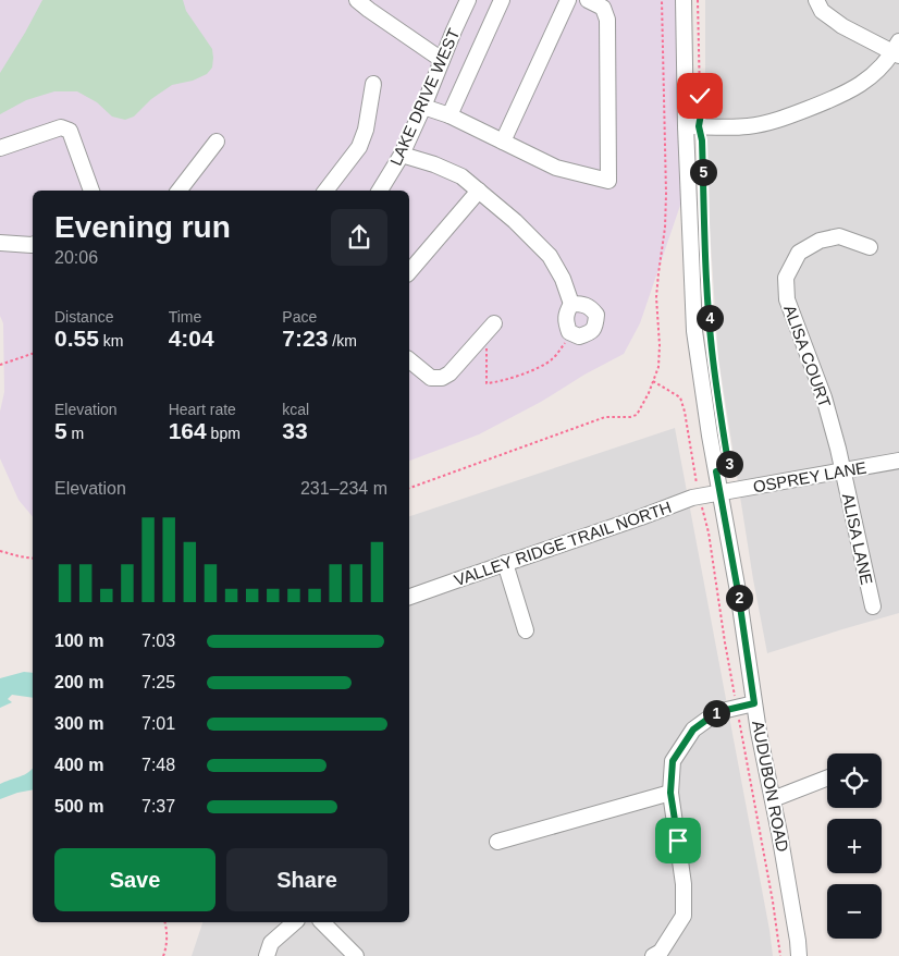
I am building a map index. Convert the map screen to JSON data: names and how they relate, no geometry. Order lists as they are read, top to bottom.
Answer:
{
  "streets": {
    "street": [
      "LAKE DRIVE WEST",
      "ALISA COURT",
      "OSPREY LANE",
      "ALISA LANE",
      "VALLEY RIDGE TRAIL NORTH",
      "AUDUBON ROAD"
    ]
  },
  "crossings": [
    ["ALISA COURT", "OSPREY LANE"],
    ["ALISA COURT", "ALISA LANE"],
    ["OSPREY LANE", "ALISA LANE"],
    ["OSPREY LANE", "VALLEY RIDGE TRAIL NORTH"],
    ["OSPREY LANE", "AUDUBON ROAD"],
    ["VALLEY RIDGE TRAIL NORTH", "AUDUBON ROAD"]
  ],
  "page": {
    "pins": [
      "5",
      "4",
      "3",
      "2",
      "1"
    ],
    "heading": ["Evening run", "20:06"],
    "stats": [
      ["Distance", "0.55 km"],
      ["Time", "4:04"],
      ["Pace", "7:23 /km"],
      ["Elevation", "5 m"],
      ["Heart rate", "164 bpm"],
      ["kcal", "33"]
    ],
    "chart": ["Elevation", "231–234 m"],
    "list": [
      {
        "name": "100 m",
        "note": "7:03"
      },
      {
        "name": "200 m",
        "note": "7:25"
      },
      {
        "name": "300 m",
        "note": "7:01"
      },
      {
        "name": "400 m",
        "note": "7:48"
      },
      {
        "name": "500 m",
        "note": "7:37"
      }
    ],
    "map_buttons": ["+", "−"],
    "buttons": ["Save", "Share"]
  }
}
